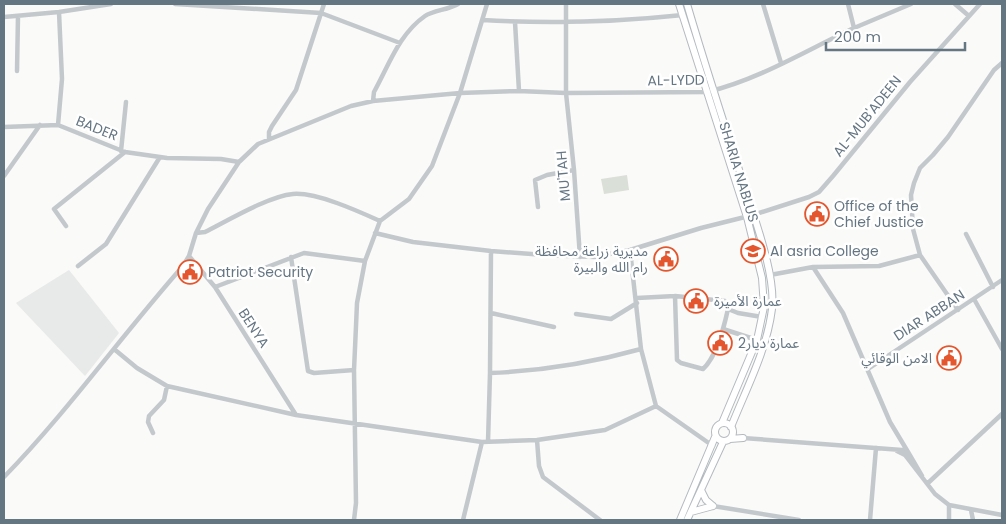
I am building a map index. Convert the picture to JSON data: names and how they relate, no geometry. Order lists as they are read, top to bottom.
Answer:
{
  "streets": {
    "main road": ["SHARIA NABLUS"],
    "street": [
      "AL-LYDD",
      "AL-MUB'ADEEN",
      "BADER",
      "MU'TAH",
      "DIAR ABBAN",
      "BENYA"
    ]
  },
  "crossings": [
    ["AL-LYDD", "BADER"],
    ["AL-LYDD", "SHARIA NABLUS"],
    ["AL-LYDD", "MU'TAH"],
    ["AL-LYDD", "BENYA"],
    ["AL-MUB'ADEEN", "SHARIA NABLUS"],
    ["AL-MUB'ADEEN", "MU'TAH"]
  ],
  "places": {
    "public building": [
      "Office of the Chief Justice",
      "مديرية زراعة محافظة رام الله والبيرة",
      "Patriot Security",
      "عمارة الأميرة",
      "عمارة ديار2",
      "الامن الوقائي"
    ],
    "school or university": ["Al asria College"]
  },
  "scale_bar": "200 m"
}
